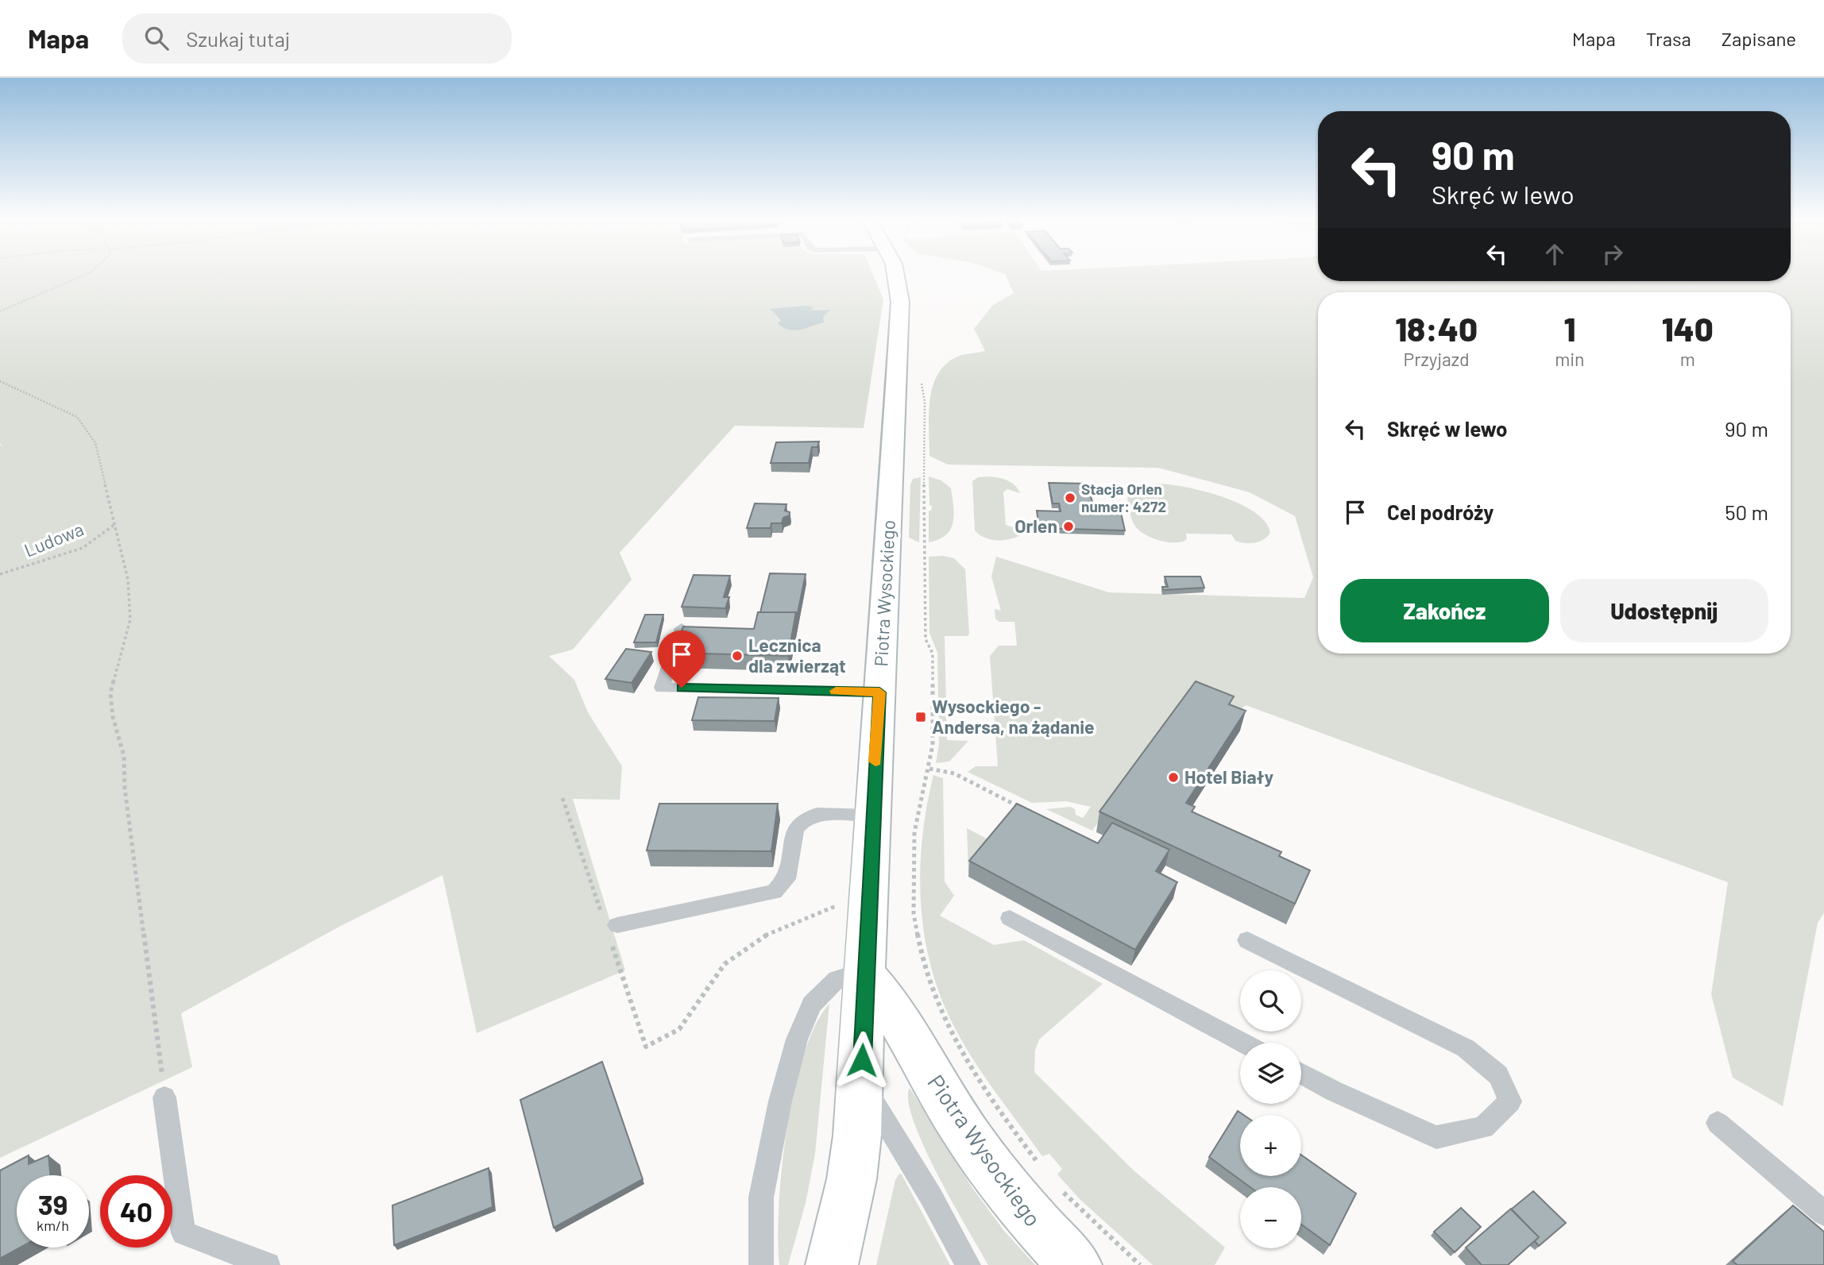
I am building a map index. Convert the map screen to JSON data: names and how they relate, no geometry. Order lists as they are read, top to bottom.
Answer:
{
  "streets": {
    "street": ["Piotra Wysockiego"],
    "path": ["Ludowa"]
  },
  "places": {
    "other": [
      "Stacja Orlen numer: 4272",
      "Orlen",
      "Lecznica dla zwierząt",
      "Hotel Biały"
    ],
    "transit": ["Wysockiego - Andersa, na żądanie"]
  },
  "page": {
    "header": "Mapa",
    "search": "Szukaj tutaj",
    "nav": ["Mapa", "Trasa", "Zapisane"],
    "turn": ["90 m", "Skręć w lewo"],
    "eta": [
      "18:40",
      "Przyjazd",
      "1",
      "min",
      "140",
      "m"
    ],
    "list": [
      {
        "name": "Skręć w lewo",
        "value": "90 m"
      },
      {
        "name": "Cel podróży",
        "value": "50 m"
      }
    ],
    "buttons": ["Zakończ", "Udostępnij"],
    "map_buttons": ["+", "−"],
    "speed": "39 km/h",
    "limit": "40"
  }
}
